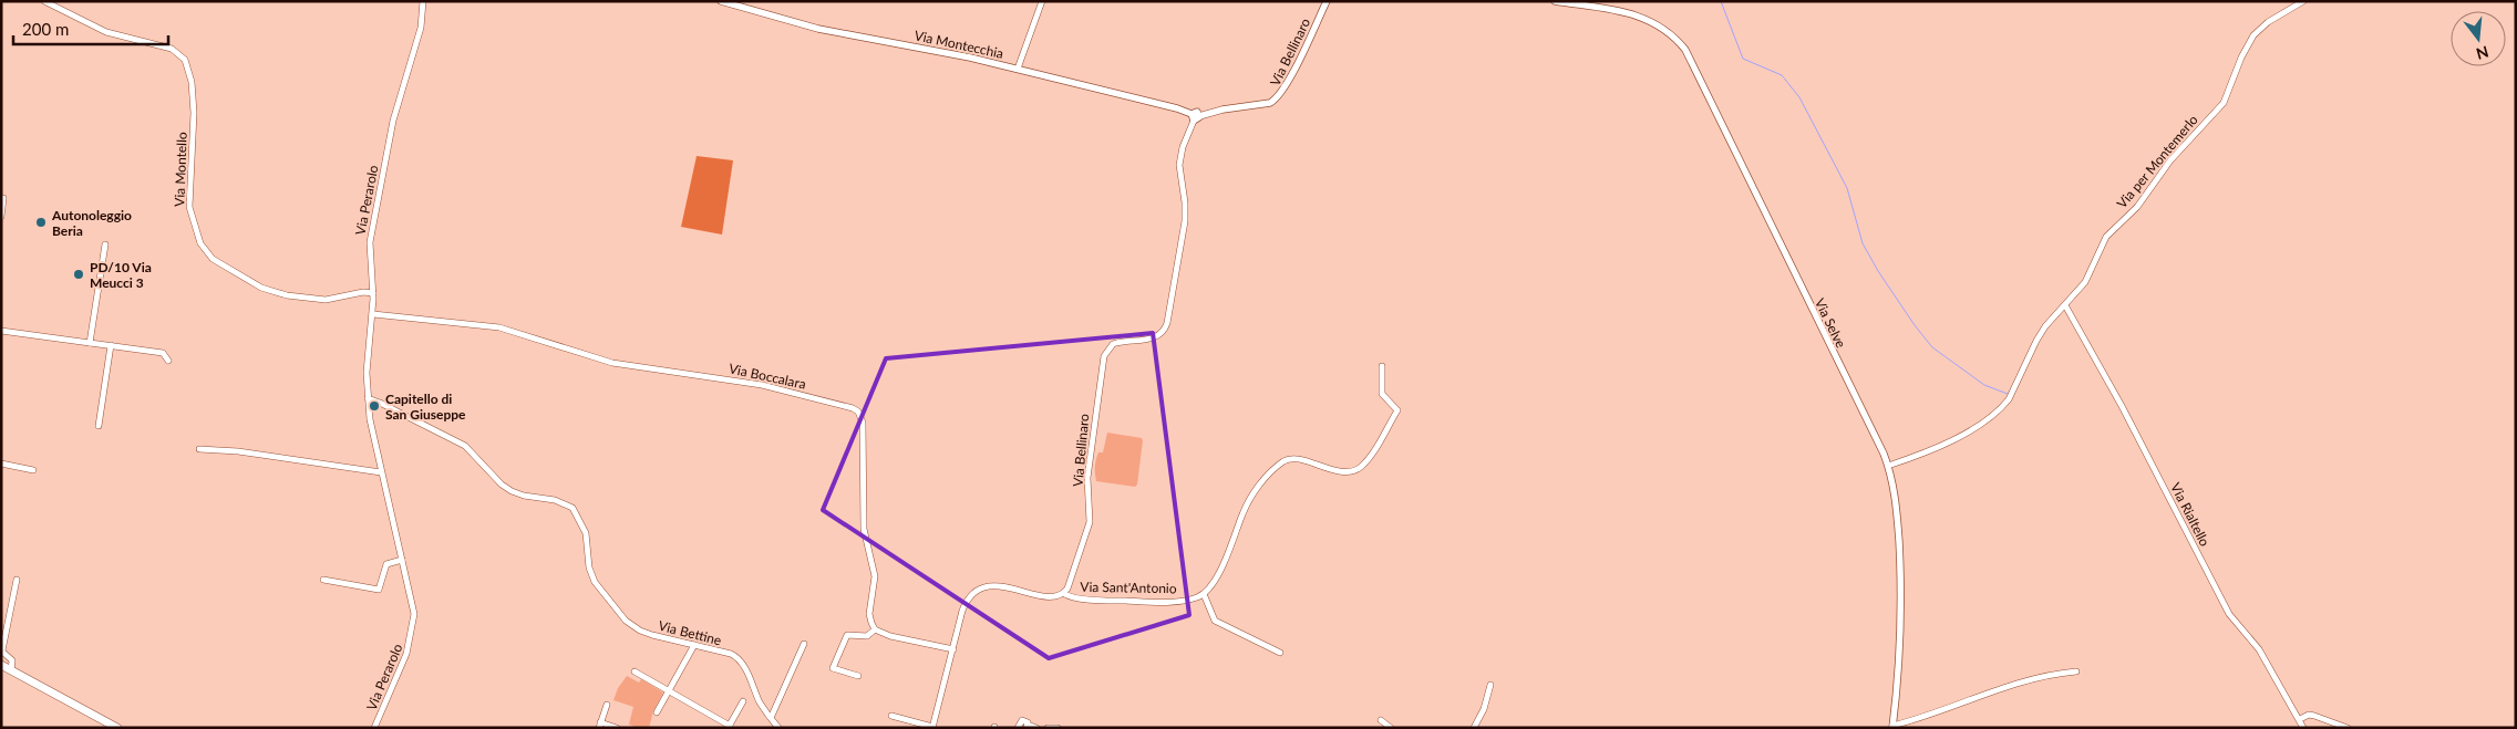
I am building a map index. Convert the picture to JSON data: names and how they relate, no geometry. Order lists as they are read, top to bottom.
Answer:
{
  "streets": {
    "street": [
      "Via Montecchia",
      "Via Bellinaro",
      "Via per Montemerlo",
      "Via Montello",
      "Via Perarolo",
      "Via Selve",
      "Via Boccalara",
      "Via Rialtello",
      "Via Sant'Antonio",
      "Via Bettine"
    ]
  },
  "crossings": [
    ["Via Montecchia", "Via Bellinaro"],
    ["Via Bellinaro", "Via Sant'Antonio"],
    ["Via per Montemerlo", "Via Selve"],
    ["Via per Montemerlo", "Via Rialtello"],
    ["Via Montello", "Via Perarolo"],
    ["Via Perarolo", "Via Boccalara"],
    ["Via Perarolo", "Via Bettine"]
  ],
  "places": ["Autonoleggio Beria", "PD/10 Via Meucci 3", "Capitello di San Giuseppe"],
  "scale_bar": "200 m",
  "north": "bottom"
}
